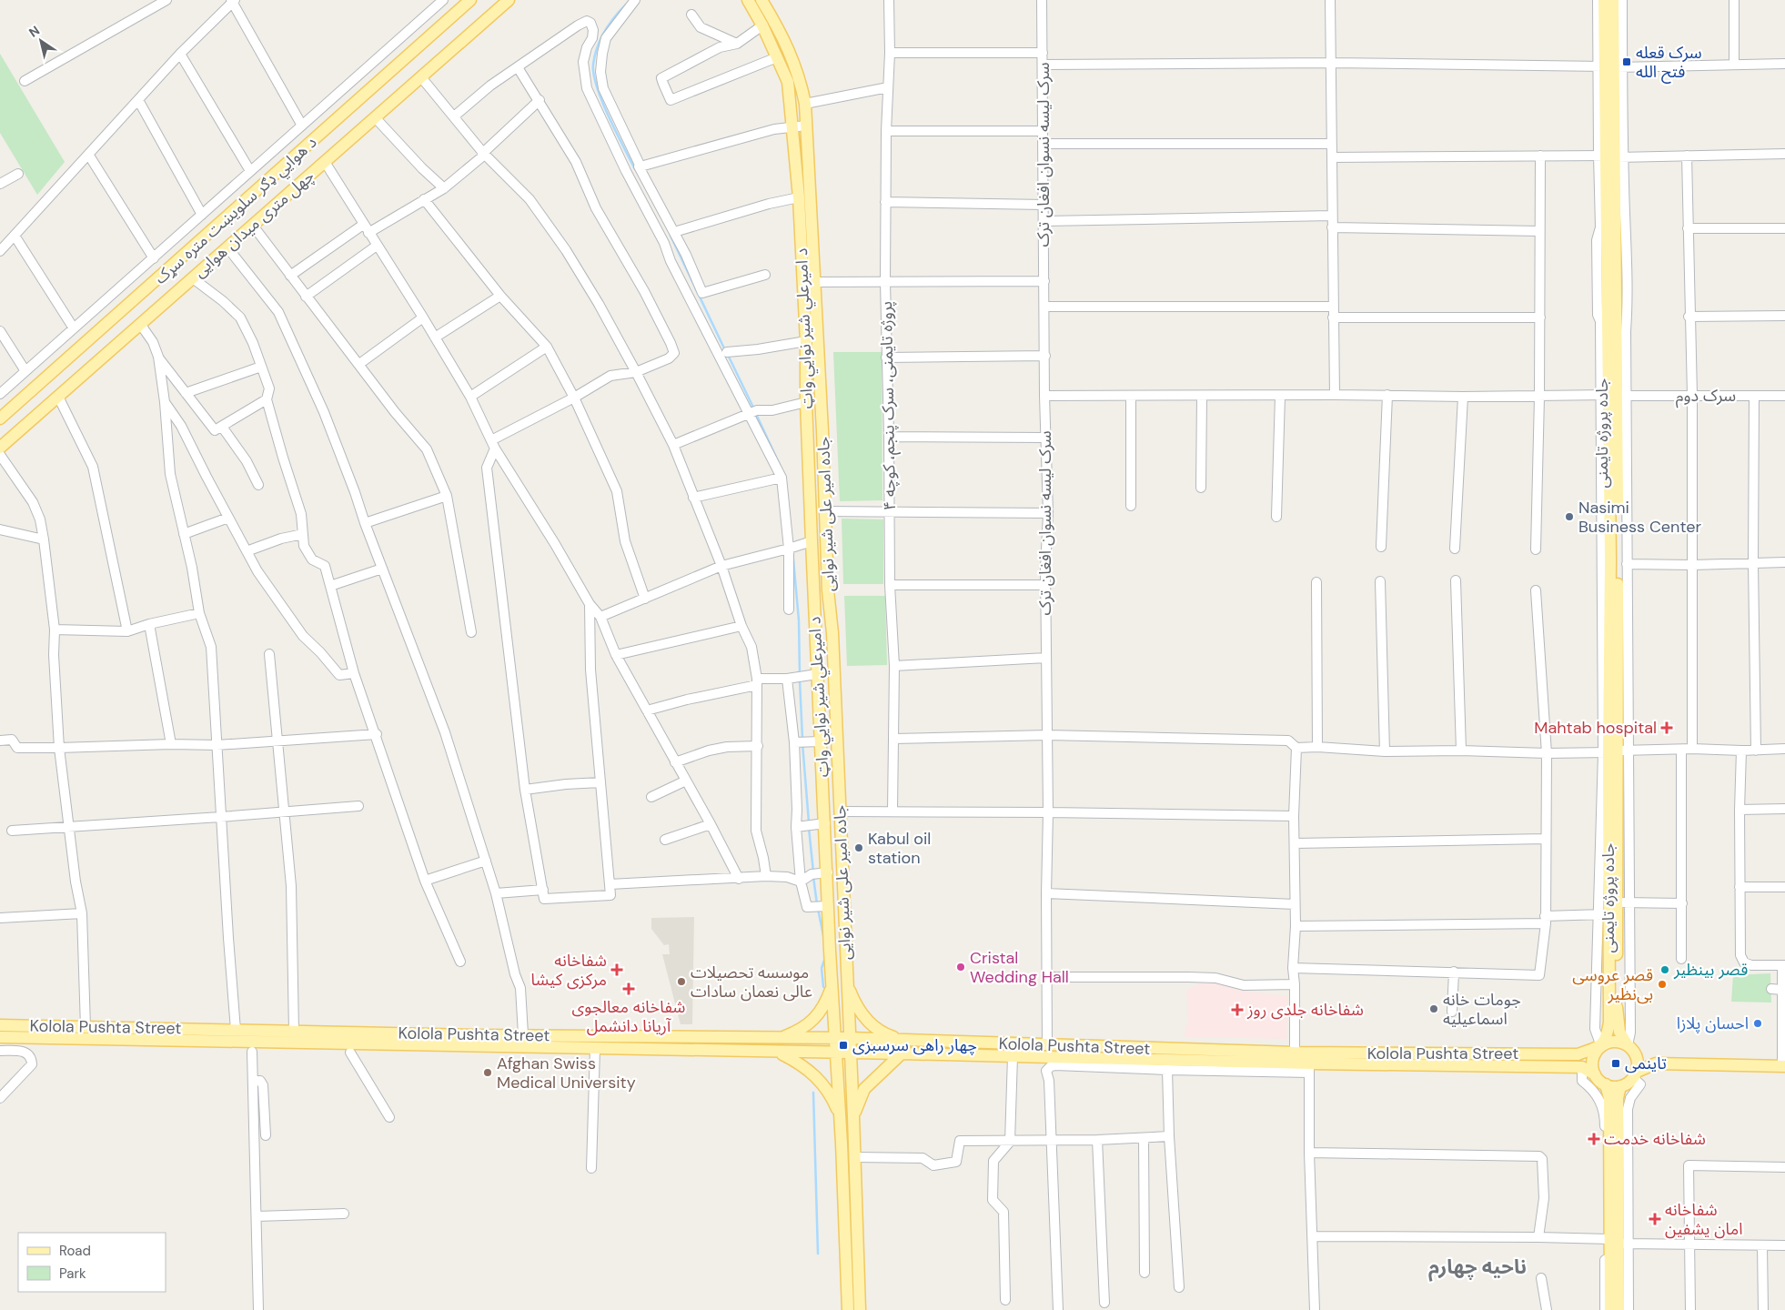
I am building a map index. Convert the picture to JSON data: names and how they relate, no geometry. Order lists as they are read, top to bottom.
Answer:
{
  "streets": {
    "main road": [
      "د هوايي ډګر سلویښت متره سړک",
      "چهل متری میدان هوایی",
      "د امیرعلي شیر نوايي واټ",
      "جاده پروژه تایمنی",
      "جاده امیر علی شیر نوایی",
      "Kolola Pushta Street"
    ],
    "street": ["سرک لیسه نسوان افغان‌ ترک", "سرک دوم", "پروژه تایمنی، سرک پنجم، کوچه ۴"]
  },
  "crossings": [
    ["سرک لیسه نسوان افغان‌ ترک", "سرک دوم"],
    ["سرک لیسه نسوان افغان‌ ترک", "Kolola Pushta Street"],
    ["د امیرعلي شیر نوايي واټ", "Kolola Pushta Street"],
    ["سرک دوم", "جاده پروژه تایمنی"],
    ["جاده پروژه تایمنی", "Kolola Pushta Street"],
    ["جاده امیر علی شیر نوایی", "Kolola Pushta Street"]
  ],
  "districts": ["ناحیه چهارم"],
  "places": {
    "transit": ["سرک قعله فتح الله", "چهار راهی سرسبزی", "تاینمی"],
    "other": [
      "Nasimi Business Center",
      "Kabul oil station",
      "Cristal Wedding Hall",
      "قصر بینظیر",
      "موسسه تحصیلات عالی نعمان سادات",
      "قصر عروسی بی‌نظیر",
      "جومات خانه اسماعيليه",
      "احسان پلازا",
      "Afghan Swiss Medical University"
    ],
    "health": [
      "Mahtab hospital",
      "شفاخانه مرکزی کیشا",
      "شفاخانه معالجوی آریانا دانشمل",
      "شفاخانه جلدی روز",
      "شفاخانه خدمت",
      "شفاخانه امان یشفین"
    ]
  },
  "legend": ["Road", "Park"],
  "north": "top left"
}
